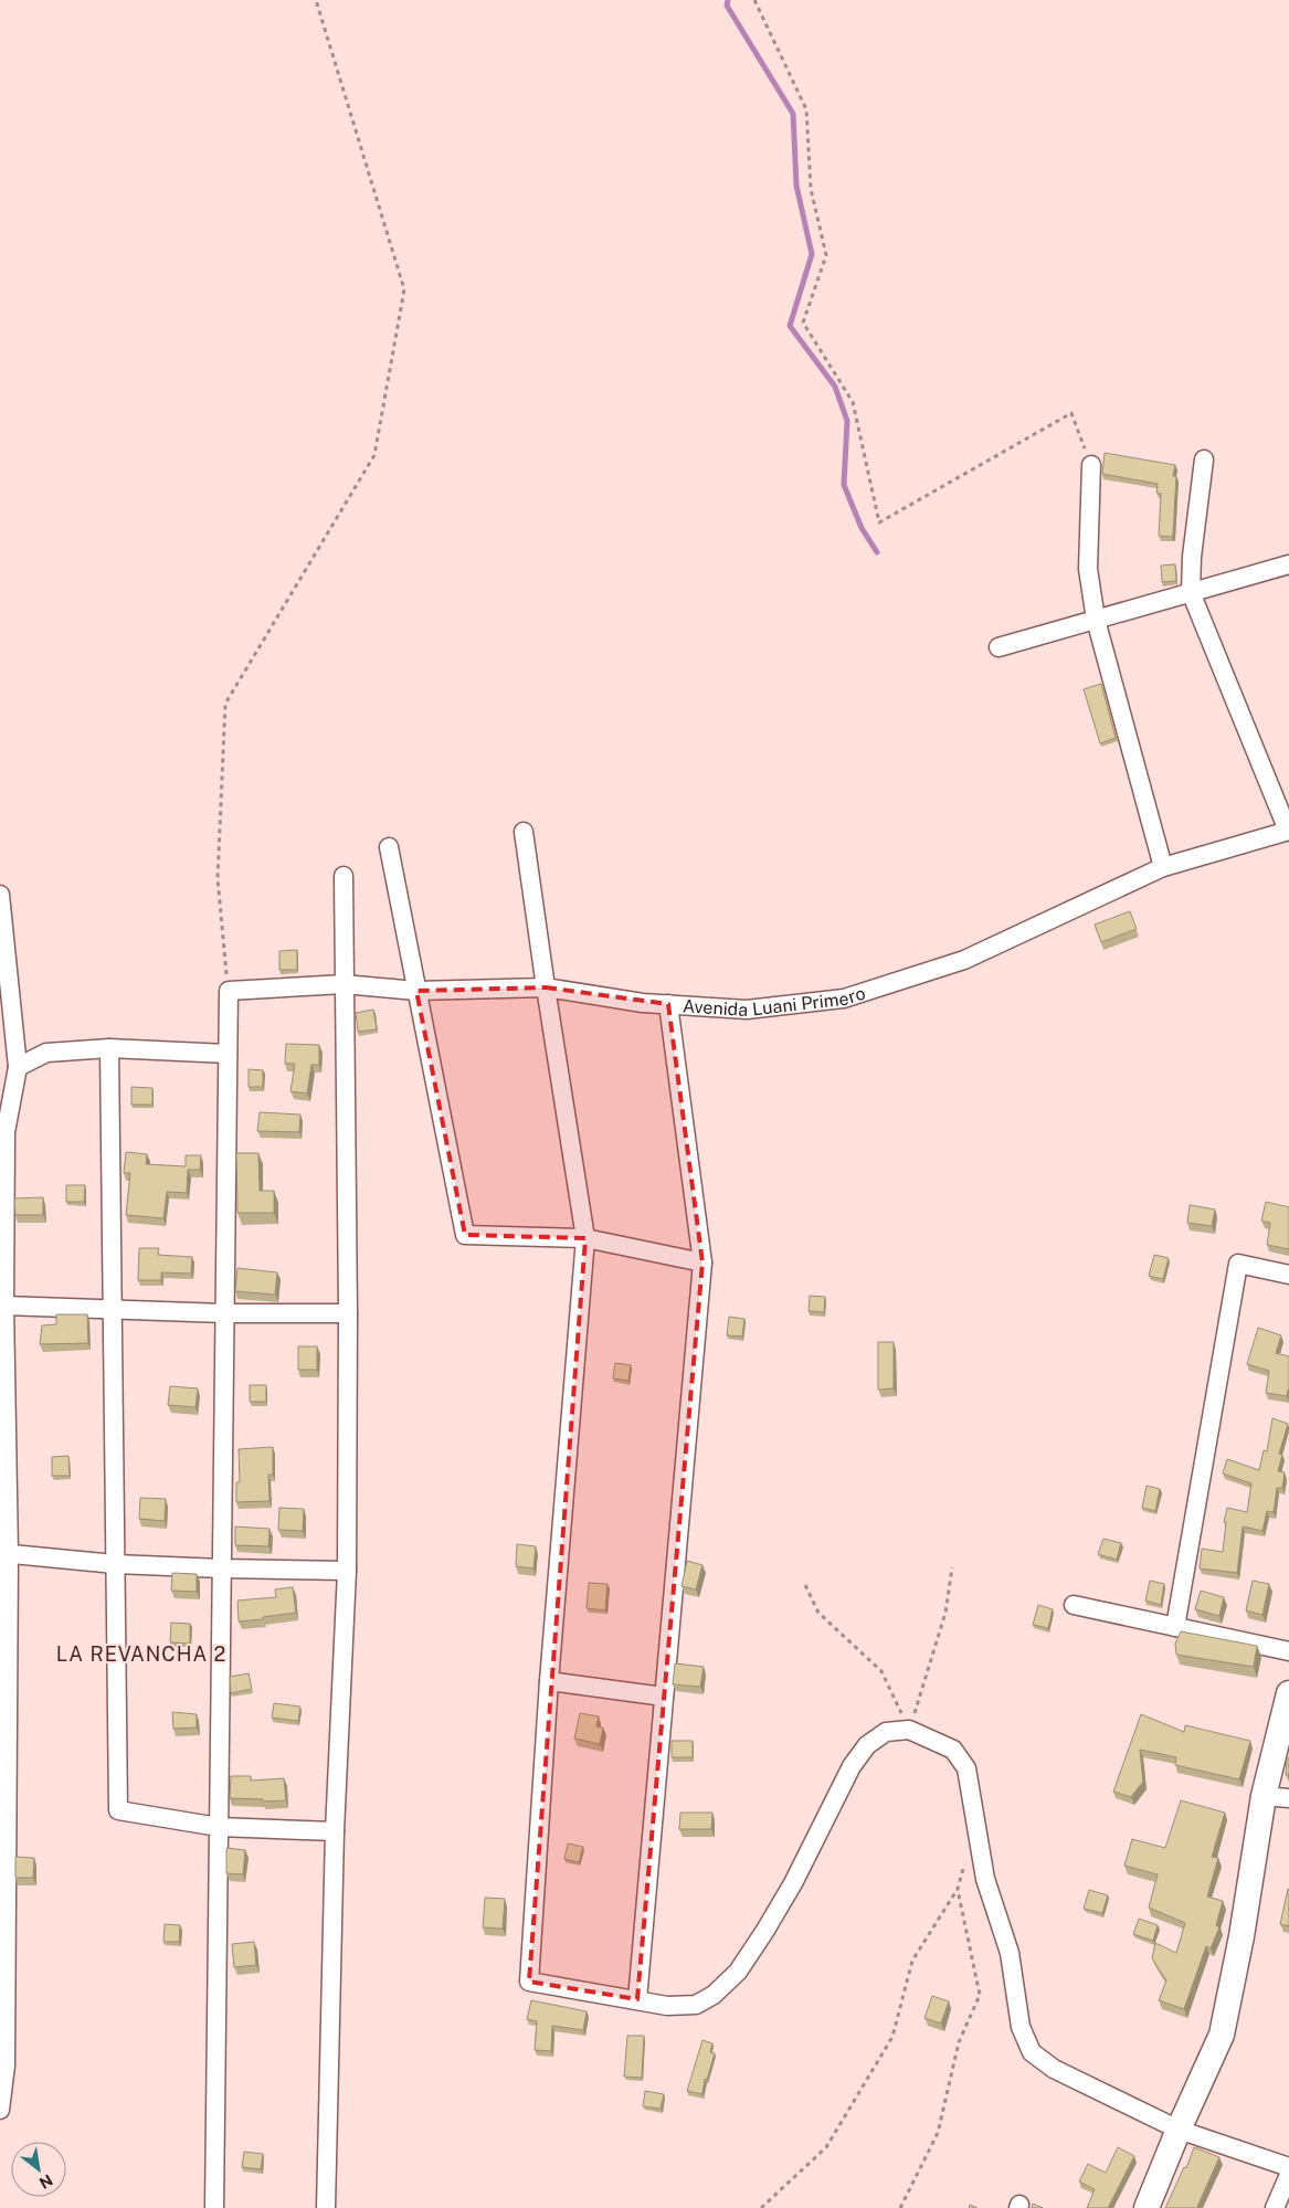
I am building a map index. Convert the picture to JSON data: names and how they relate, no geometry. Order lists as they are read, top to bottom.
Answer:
{
  "streets": {
    "street": ["Avenida Luani Primero"]
  },
  "districts": ["LA REVANCHA 2"],
  "north": "bottom right"
}
